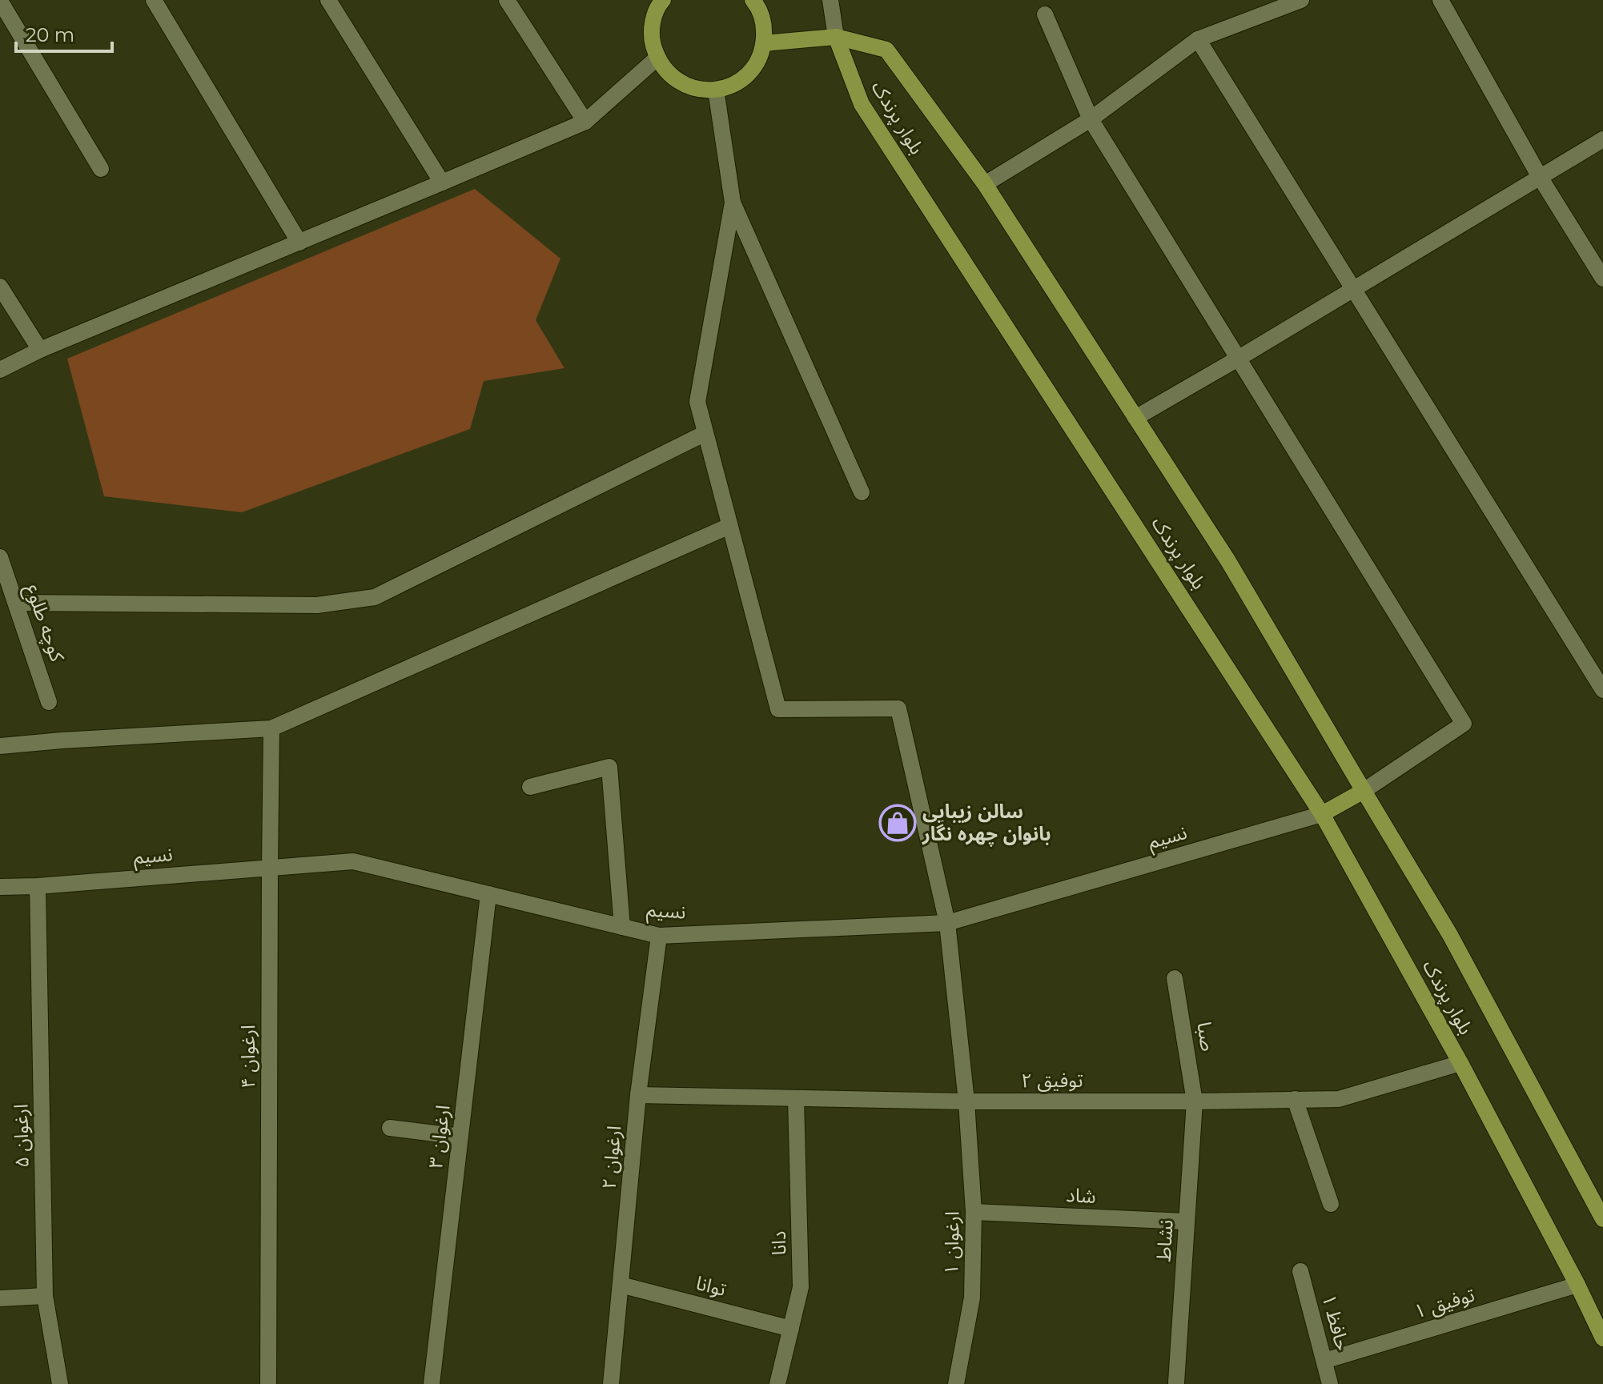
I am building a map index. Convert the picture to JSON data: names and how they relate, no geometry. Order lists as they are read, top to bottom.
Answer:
{
  "streets": {
    "main road": ["بلوار پرندک"],
    "street": [
      "کوچه طلوع",
      "نسیم",
      "صبا",
      "ارغوان ۴",
      "توفیق ۲",
      "ارغوان ۵",
      "ارغوان ۳",
      "ارغوان ۲",
      "شاد",
      "نشاط",
      "دانا",
      "ارغوان ۱",
      "توانا",
      "توفیق ۱",
      "حافظ ۱"
    ]
  },
  "crossings": [
    ["بلوار پرندک", "نسیم"],
    ["بلوار پرندک", "توفیق ۲"],
    ["بلوار پرندک", "توفیق ۱"],
    ["نسیم", "ارغوان ۴"],
    ["نسیم", "ارغوان ۵"],
    ["نسیم", "ارغوان ۳"],
    ["نسیم", "ارغوان ۲"],
    ["نسیم", "ارغوان ۱"],
    ["صبا", "توفیق ۲"],
    ["صبا", "نشاط"],
    ["توفیق ۲", "ارغوان ۲"],
    ["توفیق ۲", "نشاط"],
    ["توفیق ۲", "دانا"],
    ["توفیق ۲", "ارغوان ۱"],
    ["ارغوان ۲", "توانا"],
    ["شاد", "نشاط"],
    ["شاد", "ارغوان ۱"],
    ["دانا", "توانا"],
    ["توفیق ۱", "حافظ ۱"]
  ],
  "places": {
    "shop": ["سالن زیبایی بانوان چهره نگار"]
  },
  "scale_bar": "20 m"
}
